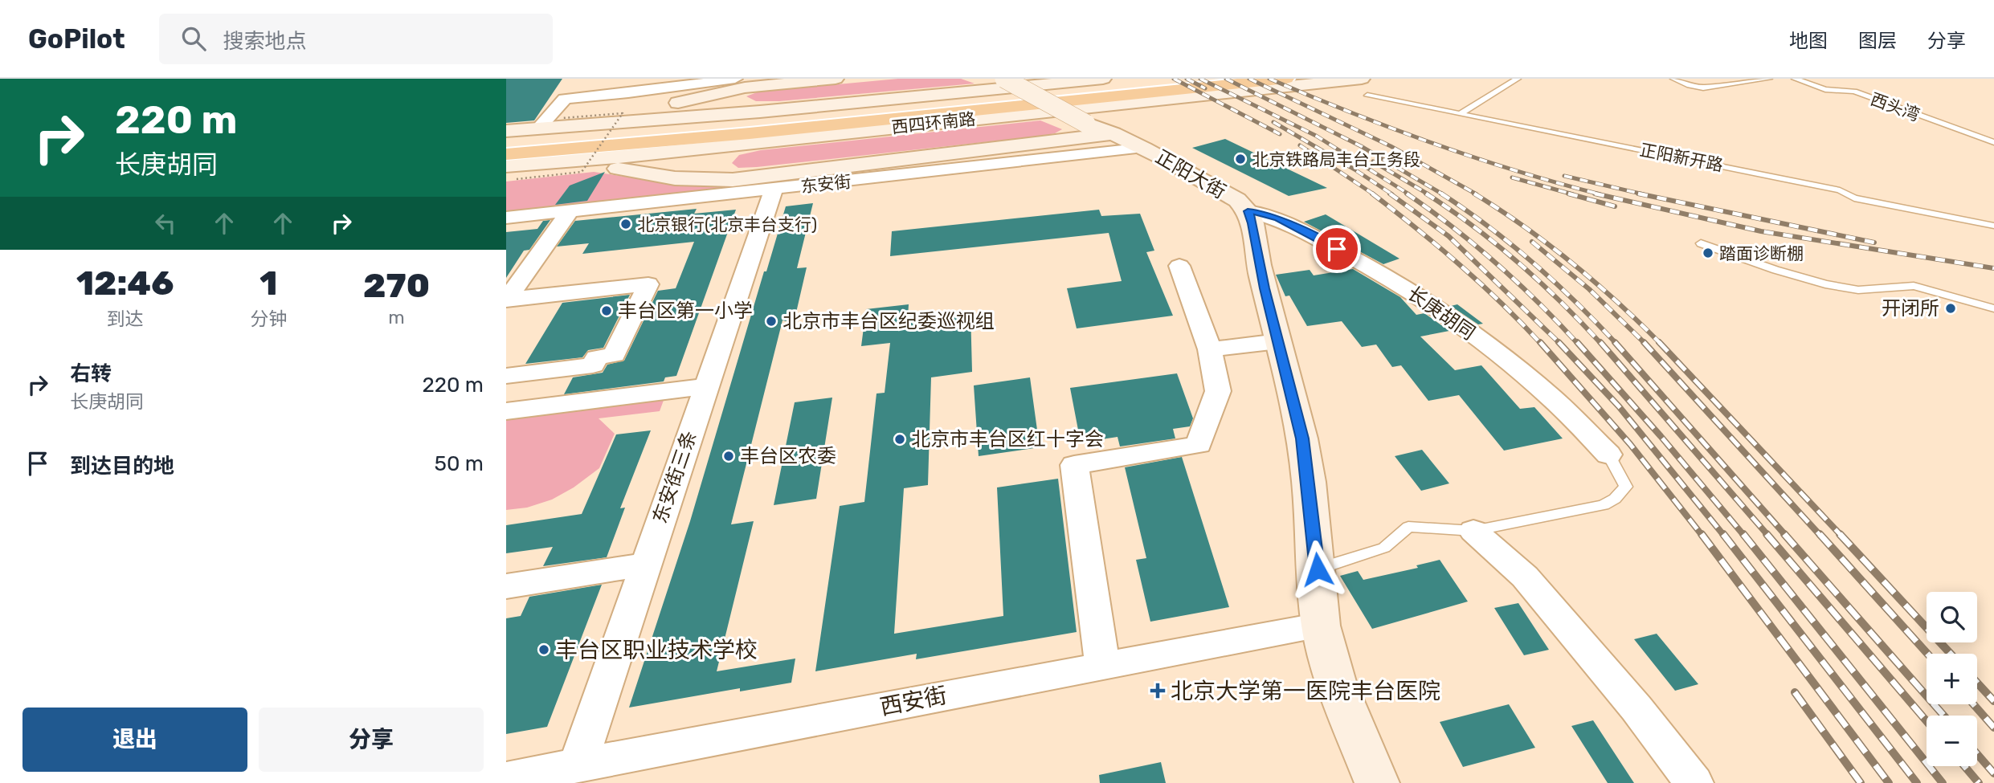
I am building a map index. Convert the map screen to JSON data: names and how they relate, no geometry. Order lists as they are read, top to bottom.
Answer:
{
  "streets": {
    "highway": ["西四环南路"],
    "main road": ["正阳大街"],
    "street": [
      "东安街",
      "长庚胡同",
      "东安街三条",
      "西安街"
    ],
    "lane": ["西头湾", "正阳新开路"]
  },
  "crossings": [
    ["西四环南路", "正阳新开路"],
    ["正阳大街", "东安街"],
    ["正阳大街", "长庚胡同"],
    ["东安街", "东安街三条"],
    ["东安街三条", "西安街"]
  ],
  "places": {
    "other": [
      "北京铁路局丰台工务段",
      "北京银行(北京丰台支行)",
      "踏面诊断棚",
      "开闭所",
      "丰台区第一小学",
      "北京市丰台区纪委巡视组",
      "北京市丰台区红十字会",
      "丰台区农委",
      "丰台区职业技术学校"
    ],
    "health": ["北京大学第一医院丰台医院"]
  },
  "page": {
    "header": "GoPilot",
    "search": "搜索地点",
    "nav": ["地图", "图层", "分享"],
    "turn": ["220 m", "长庚胡同"],
    "eta": [
      "12:46",
      "到达",
      "1",
      "分钟",
      "270",
      "m"
    ],
    "list": [
      {
        "name": "右转",
        "note": "长庚胡同",
        "value": "220 m"
      },
      {
        "name": "到达目的地",
        "value": "50 m"
      }
    ],
    "map_buttons": ["+", "−"],
    "buttons": ["退出", "分享"]
  }
}
